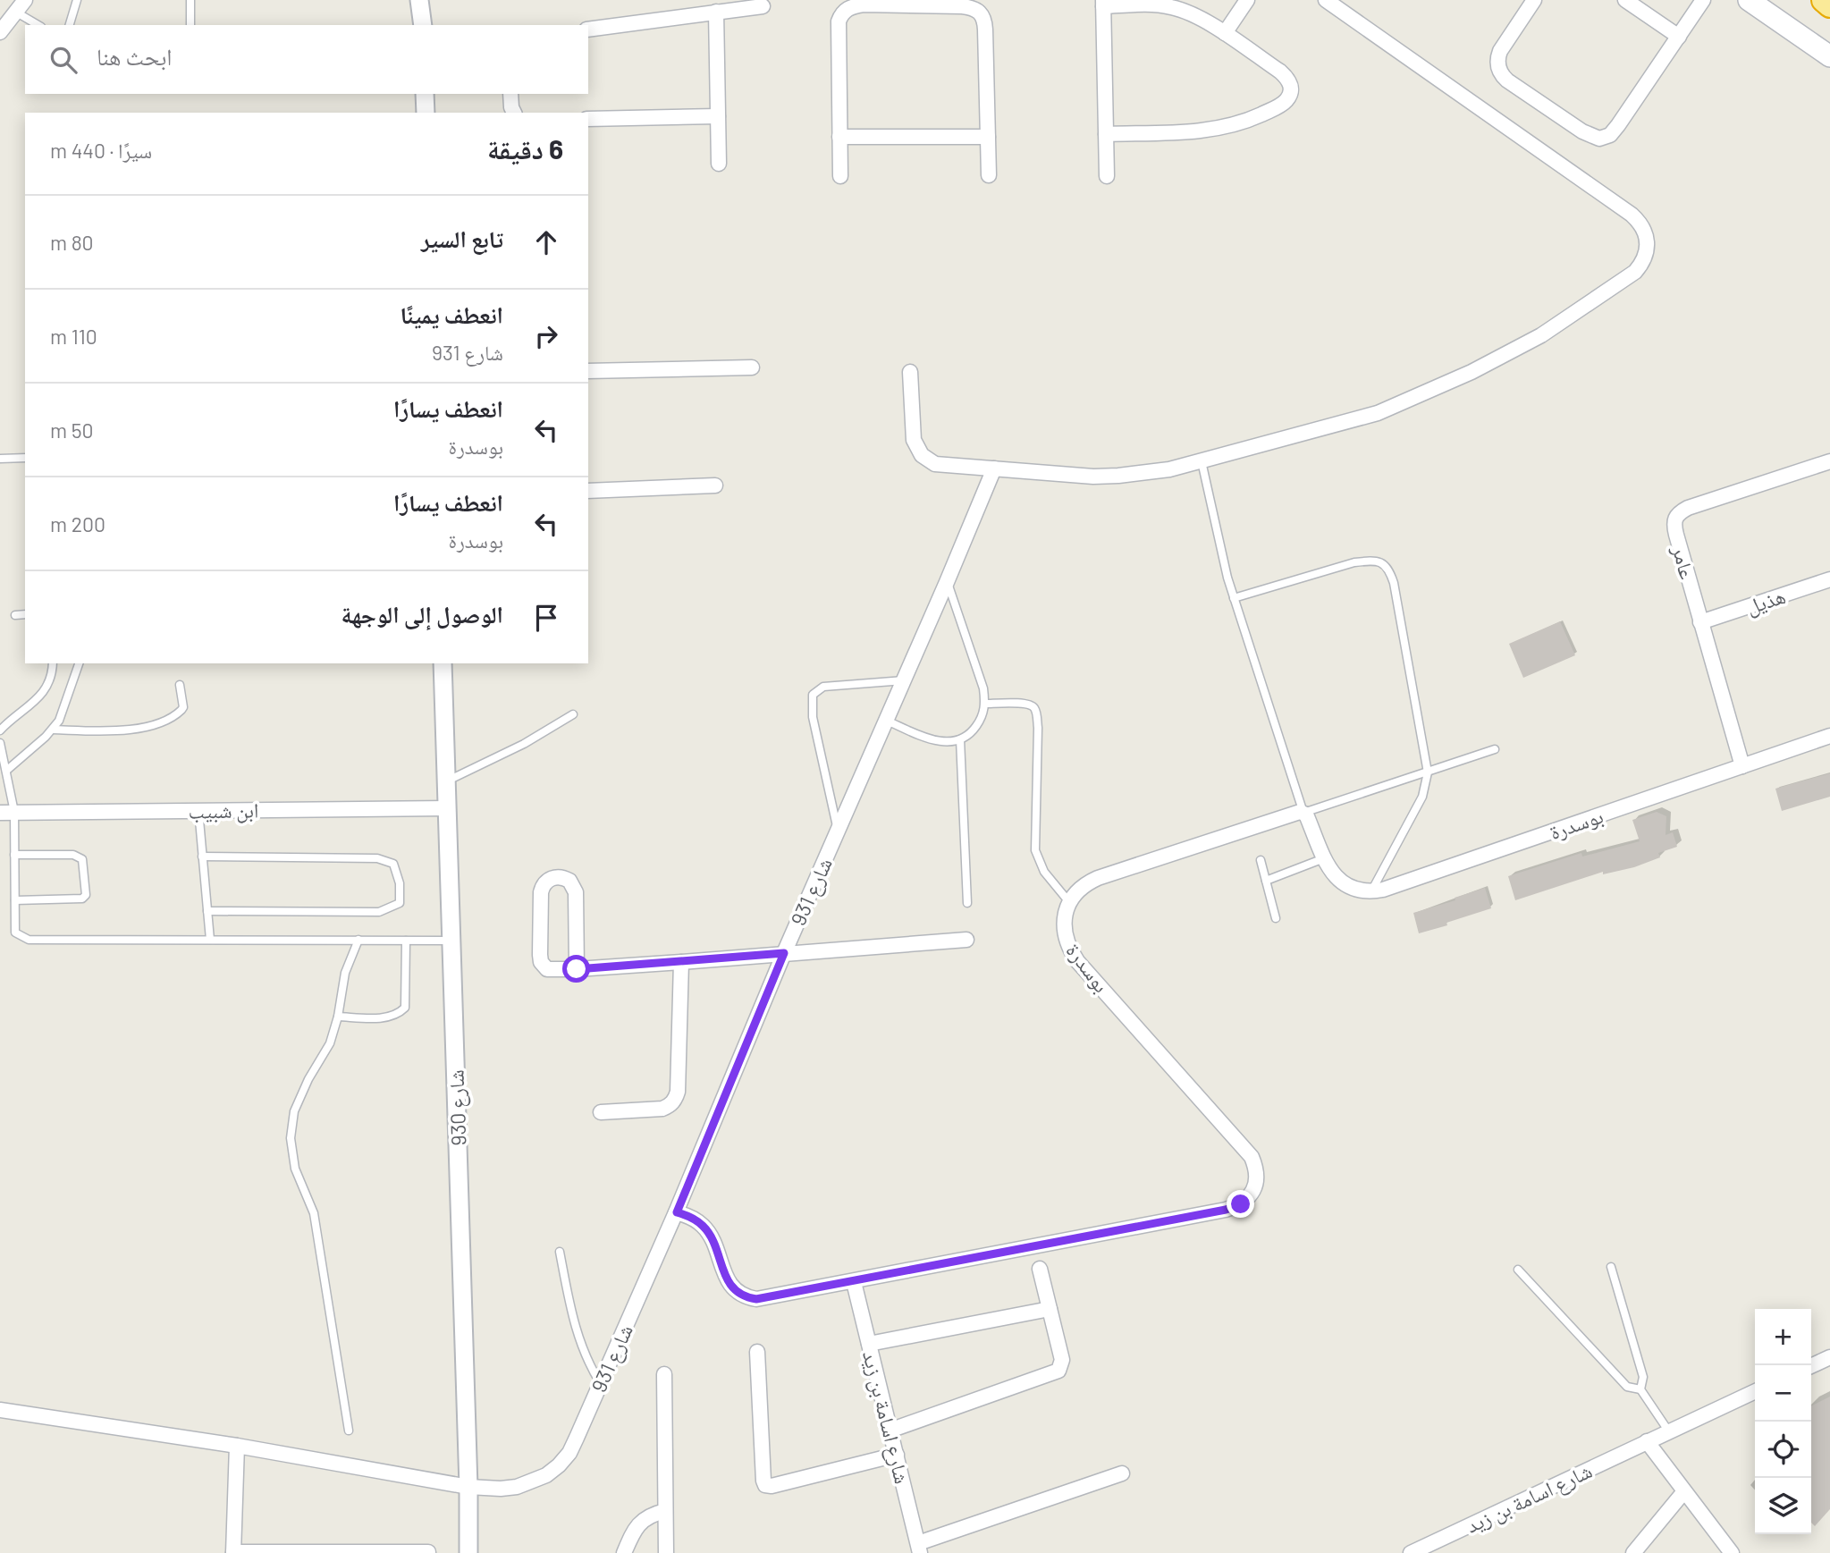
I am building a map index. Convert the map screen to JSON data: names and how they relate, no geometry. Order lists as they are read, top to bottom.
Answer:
{
  "streets": {
    "street": [
      "عامر",
      "هذيل",
      "ابن شبيب",
      "بوسدرة",
      "شارع 931",
      "شارع 930",
      "شارع اسامة بن زيد"
    ]
  },
  "crossings": [
    ["عامر", "هذيل"],
    ["عامر", "بوسدرة"],
    ["ابن شبيب", "شارع 930"],
    ["بوسدرة", "شارع 931"],
    ["بوسدرة", "شارع اسامة بن زيد"],
    ["شارع 931", "شارع 930"]
  ],
  "page": {
    "search": "ابحث هنا",
    "heading": ["6 دقيقة", "سيرًا · 440 m"],
    "list": [
      ["تابع السير", "80 m"],
      ["انعطف يمينًا", "شارع 931", "110 m"],
      ["انعطف يسارًا", "بوسدرة", "50 m"],
      ["انعطف يسارًا", "بوسدرة", "200 m"],
      "الوصول إلى الوجهة"
    ],
    "map_buttons": ["+", "−"]
  }
}
